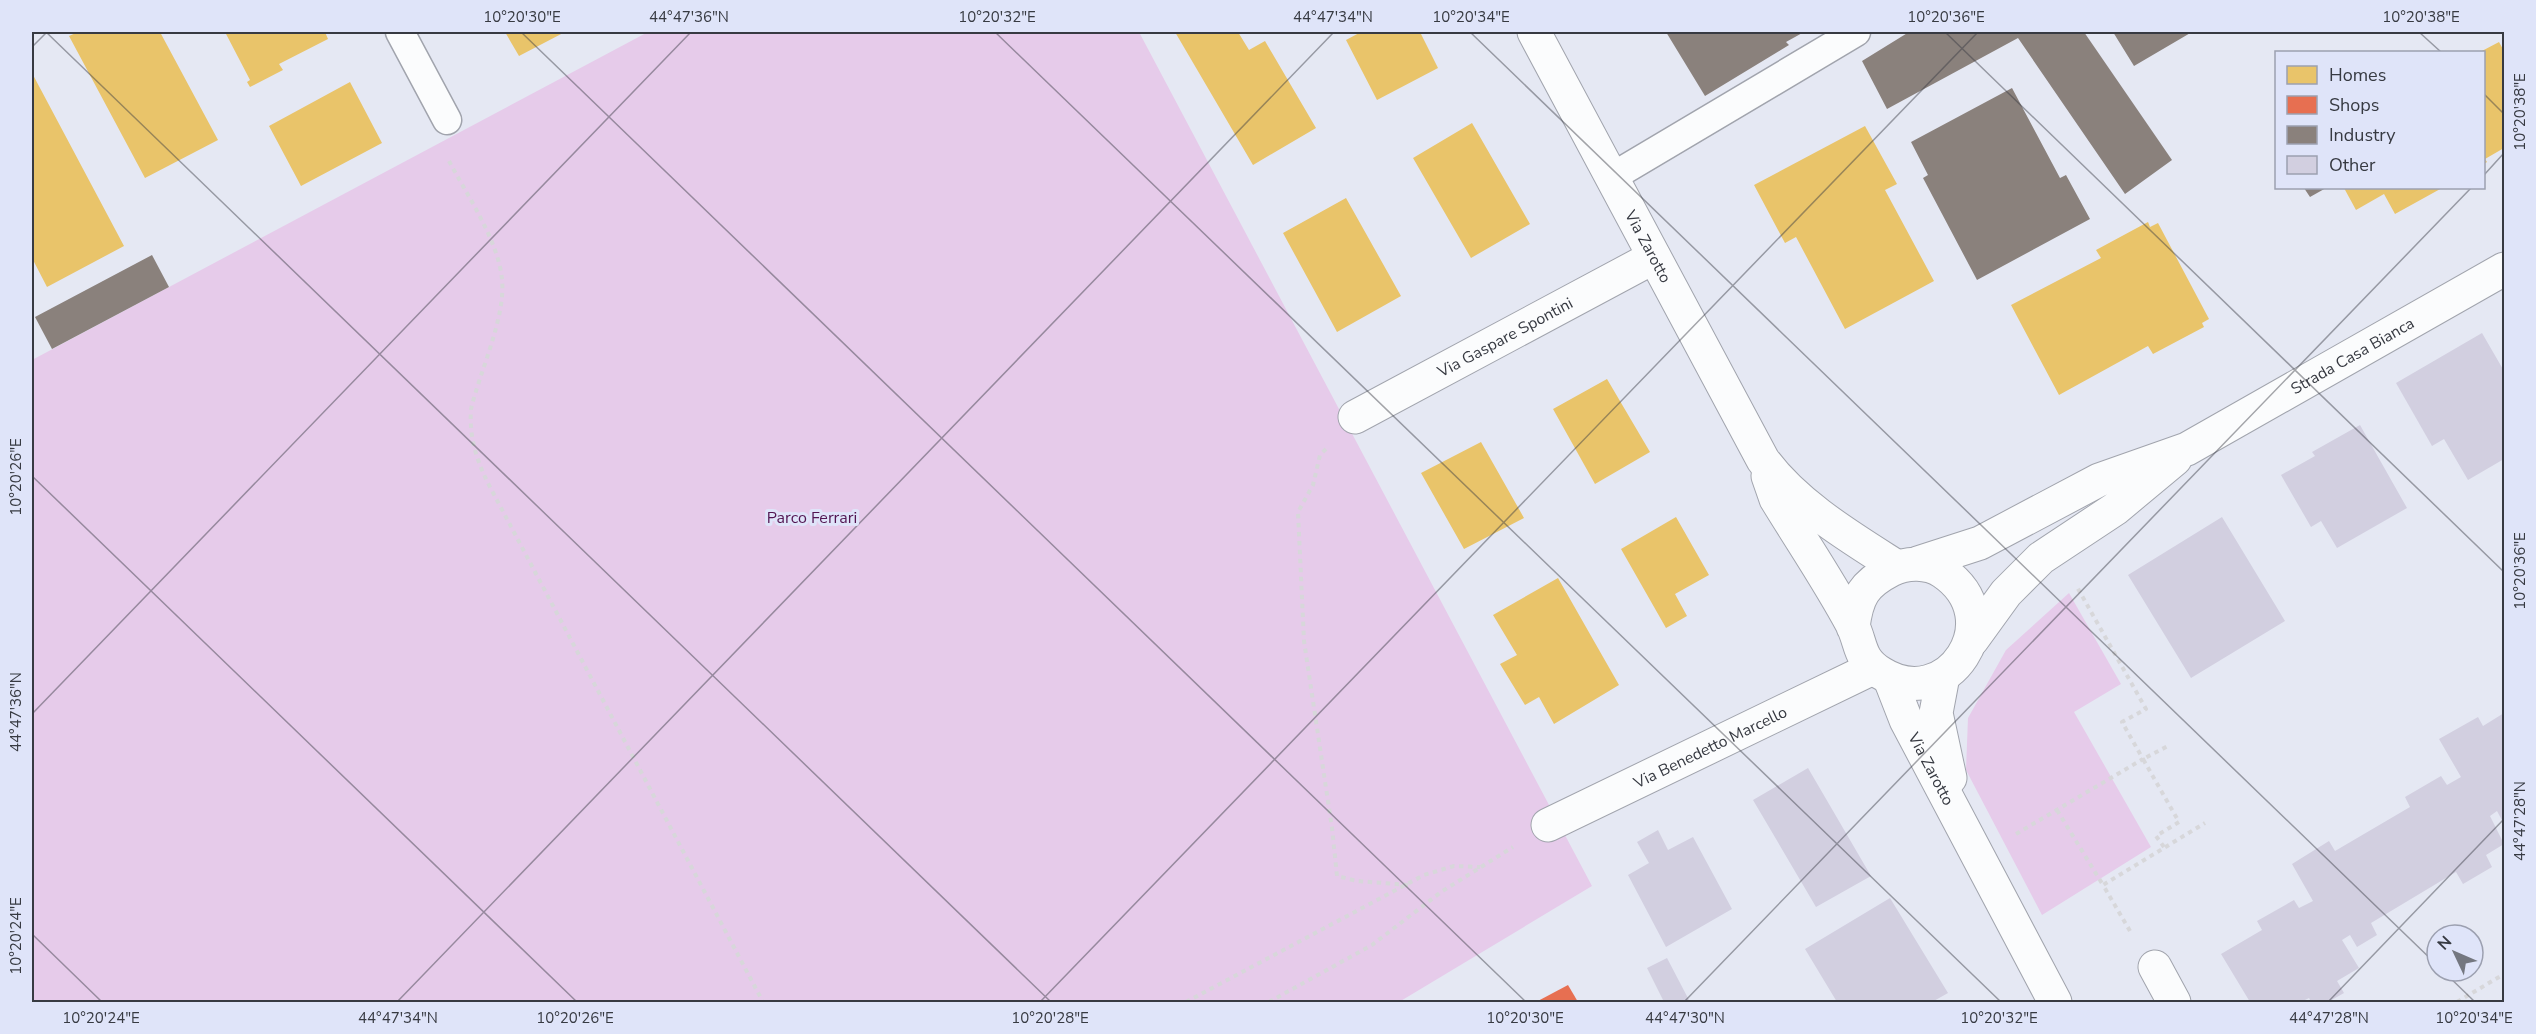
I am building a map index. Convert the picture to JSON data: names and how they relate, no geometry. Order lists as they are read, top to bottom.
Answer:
{
  "streets": {
    "street": [
      "Via Zarotto",
      "Via Gaspare Spontini",
      "Strada Casa Bianca",
      "Via Benedetto Marcello"
    ]
  },
  "crossings": [
    ["Via Zarotto", "Via Gaspare Spontini"],
    ["Via Zarotto", "Strada Casa Bianca"],
    ["Via Zarotto", "Via Benedetto Marcello"],
    ["Strada Casa Bianca", "Via Benedetto Marcello"]
  ],
  "parks": ["Parco Ferrari"],
  "legend": [
    "Homes",
    "Shops",
    "Industry",
    "Other"
  ],
  "north": "top left",
  "coordinates": [
    "10°20'30\"E",
    "44°47'36\"N",
    "10°20'32\"E",
    "44°47'34\"N",
    "10°20'34\"E",
    "10°20'36\"E",
    "10°20'38\"E",
    "10°20'26\"E",
    "44°47'28\"N",
    "10°20'24\"E",
    "10°20'28\"E",
    "44°47'30\"N"
  ]
}
